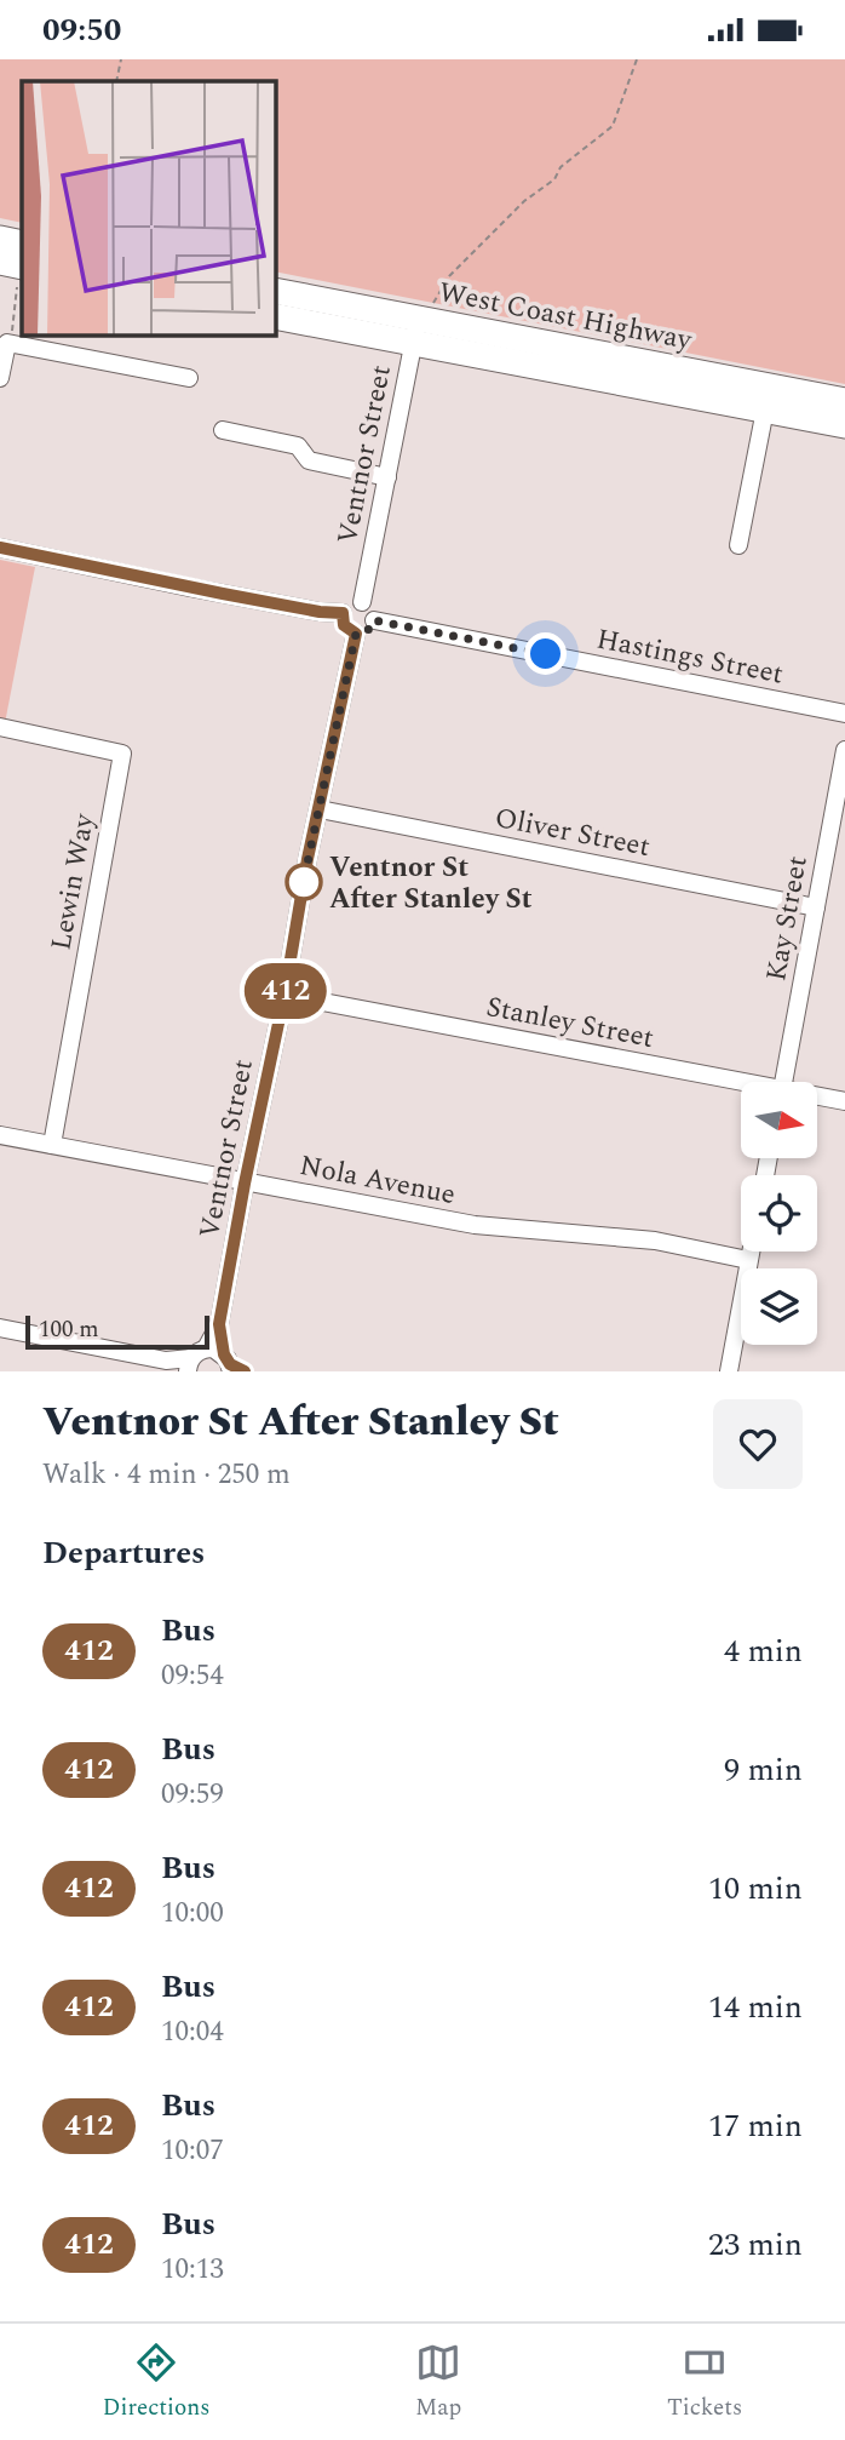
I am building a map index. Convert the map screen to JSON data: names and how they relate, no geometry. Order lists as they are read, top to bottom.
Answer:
{
  "streets": {
    "highway": ["West Coast Highway"],
    "street": [
      "Ventnor Street",
      "Hastings Street",
      "Oliver Street",
      "Lewin Way",
      "Kay Street",
      "Stanley Street",
      "Nola Avenue"
    ]
  },
  "crossings": [
    ["West Coast Highway", "Ventnor Street"],
    ["Ventnor Street", "Hastings Street"],
    ["Ventnor Street", "Oliver Street"],
    ["Ventnor Street", "Stanley Street"],
    ["Ventnor Street", "Nola Avenue"],
    ["Oliver Street", "Kay Street"],
    ["Lewin Way", "Nola Avenue"]
  ],
  "places": ["Ventnor St After Stanley St"],
  "lines": ["bus line 412"],
  "scale_bar": "100 m",
  "north": "right",
  "page": {
    "status": "09:50",
    "on_map": "412",
    "scale": "100 m",
    "heading": [
      ["Ventnor St After Stanley St", "Walk · 4 min · 250 m"],
      "Departures"
    ],
    "list": [
      {
        "mark": "412",
        "name": "Bus",
        "note": "09:54",
        "value": "4 min"
      },
      {
        "mark": "412",
        "name": "Bus",
        "note": "09:59",
        "value": "9 min"
      },
      {
        "mark": "412",
        "name": "Bus",
        "note": "10:00",
        "value": "10 min"
      },
      {
        "mark": "412",
        "name": "Bus",
        "note": "10:04",
        "value": "14 min"
      },
      {
        "mark": "412",
        "name": "Bus",
        "note": "10:07",
        "value": "17 min"
      },
      {
        "mark": "412",
        "name": "Bus",
        "note": "10:13",
        "value": "23 min"
      }
    ],
    "tabs": ["Directions", "Map", "Tickets"]
  }
}
